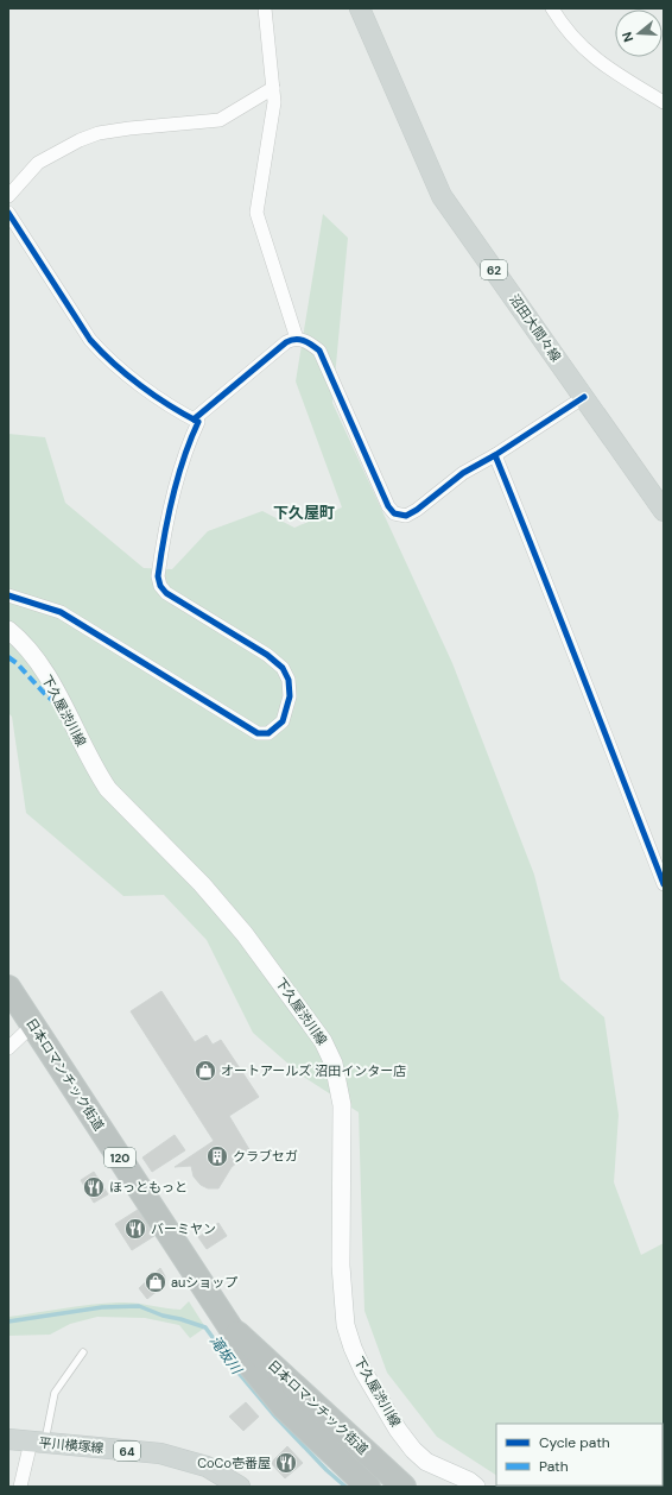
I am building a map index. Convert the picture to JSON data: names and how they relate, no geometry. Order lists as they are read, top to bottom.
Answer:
{
  "streets": {
    "highway": ["日本ロマンチック街道", "120"],
    "main road": [
      "62",
      "沼田大間々線",
      "下久屋渋川線",
      "平川横塚線",
      "64"
    ]
  },
  "districts": ["下久屋町"],
  "water": ["滝坂川"],
  "places": {
    "shop": ["オートアールズ 沼田インター店", "auショップ"],
    "building": ["クラブセガ"],
    "restaurant": ["ほっともっと", "バーミヤン", "CoCo壱番屋"]
  },
  "legend": ["Cycle path", "Path"],
  "north": "left"
}
